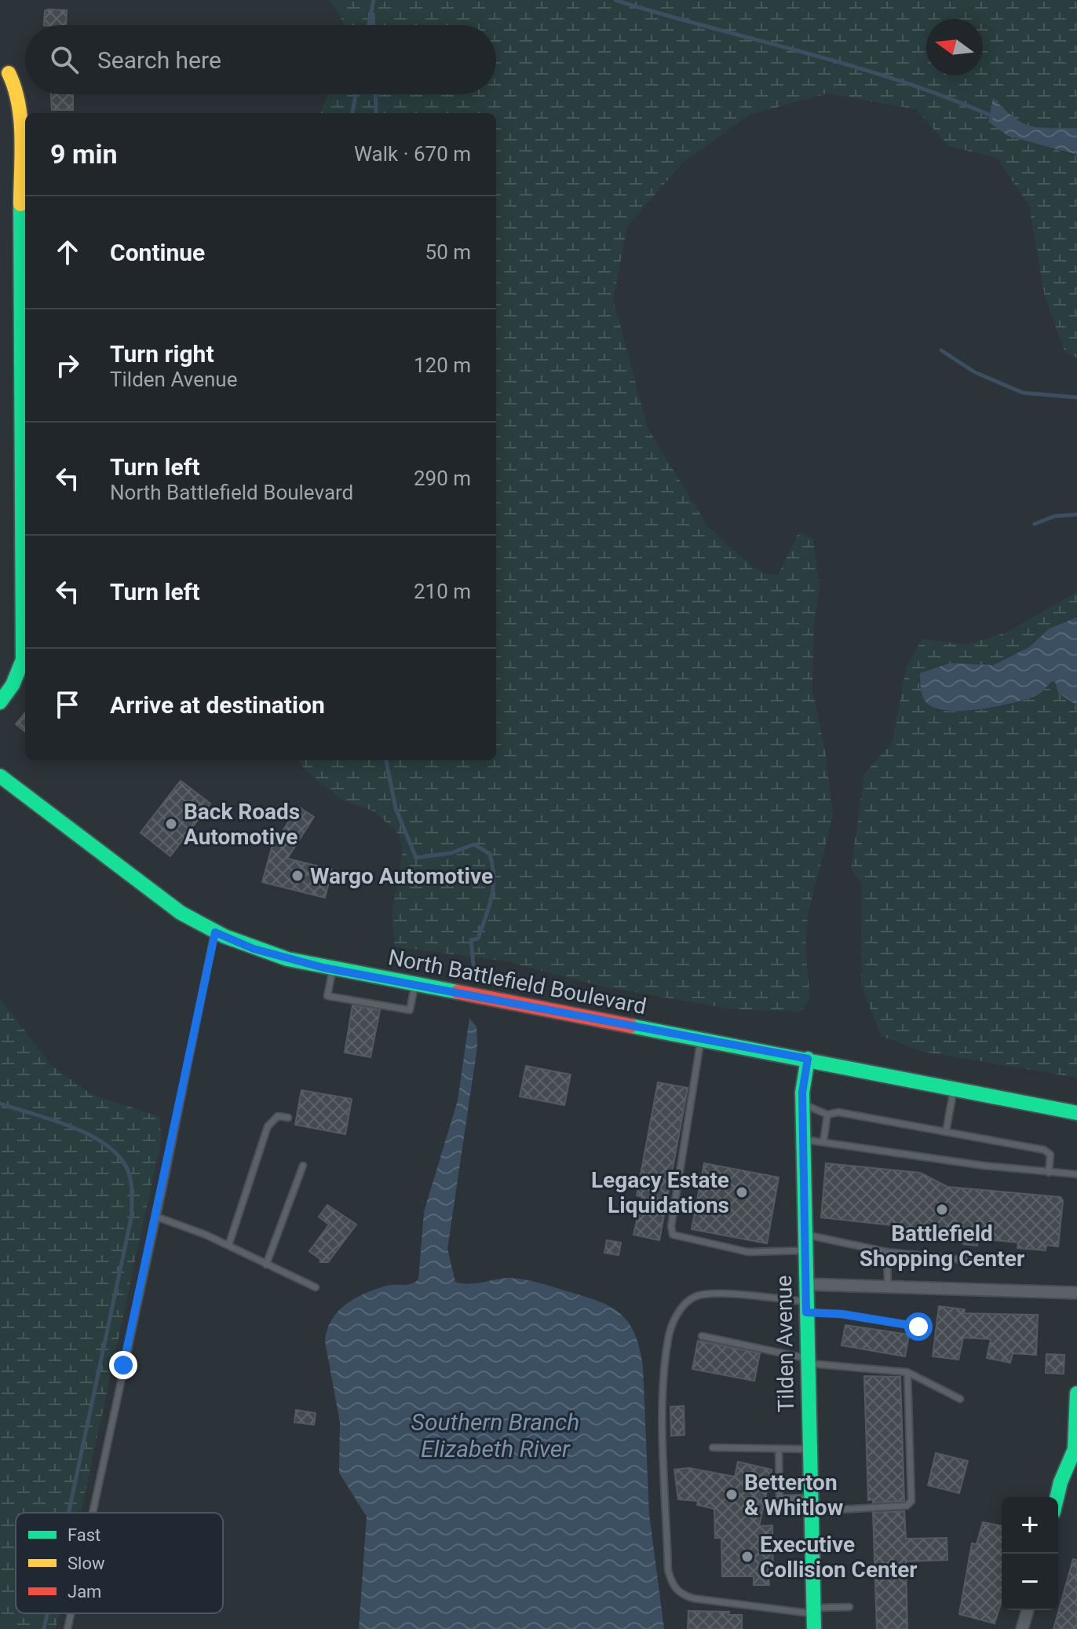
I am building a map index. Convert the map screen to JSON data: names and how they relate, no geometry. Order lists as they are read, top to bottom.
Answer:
{
  "streets": {
    "street": ["North Battlefield Boulevard", "Tilden Avenue"]
  },
  "crossings": [
    ["North Battlefield Boulevard", "Tilden Avenue"]
  ],
  "water": ["Southern Branch Elizabeth River"],
  "places": [
    "Back Roads Automotive",
    "Wargo Automotive",
    "Legacy Estate Liquidations",
    "Battlefield Shopping Center",
    "Betterton & Whitlow",
    "Executive Collision Center"
  ],
  "legend": ["Fast", "Slow", "Jam"],
  "north": "left",
  "page": {
    "search": "Search here",
    "heading": ["9 min", "Walk · 670 m"],
    "list": [
      ["Continue", "50 m"],
      ["Turn right", "Tilden Avenue", "120 m"],
      ["Turn left", "North Battlefield Boulevard", "290 m"],
      ["Turn left", "210 m"],
      "Arrive at destination"
    ],
    "map_buttons": ["+", "−"]
  }
}
